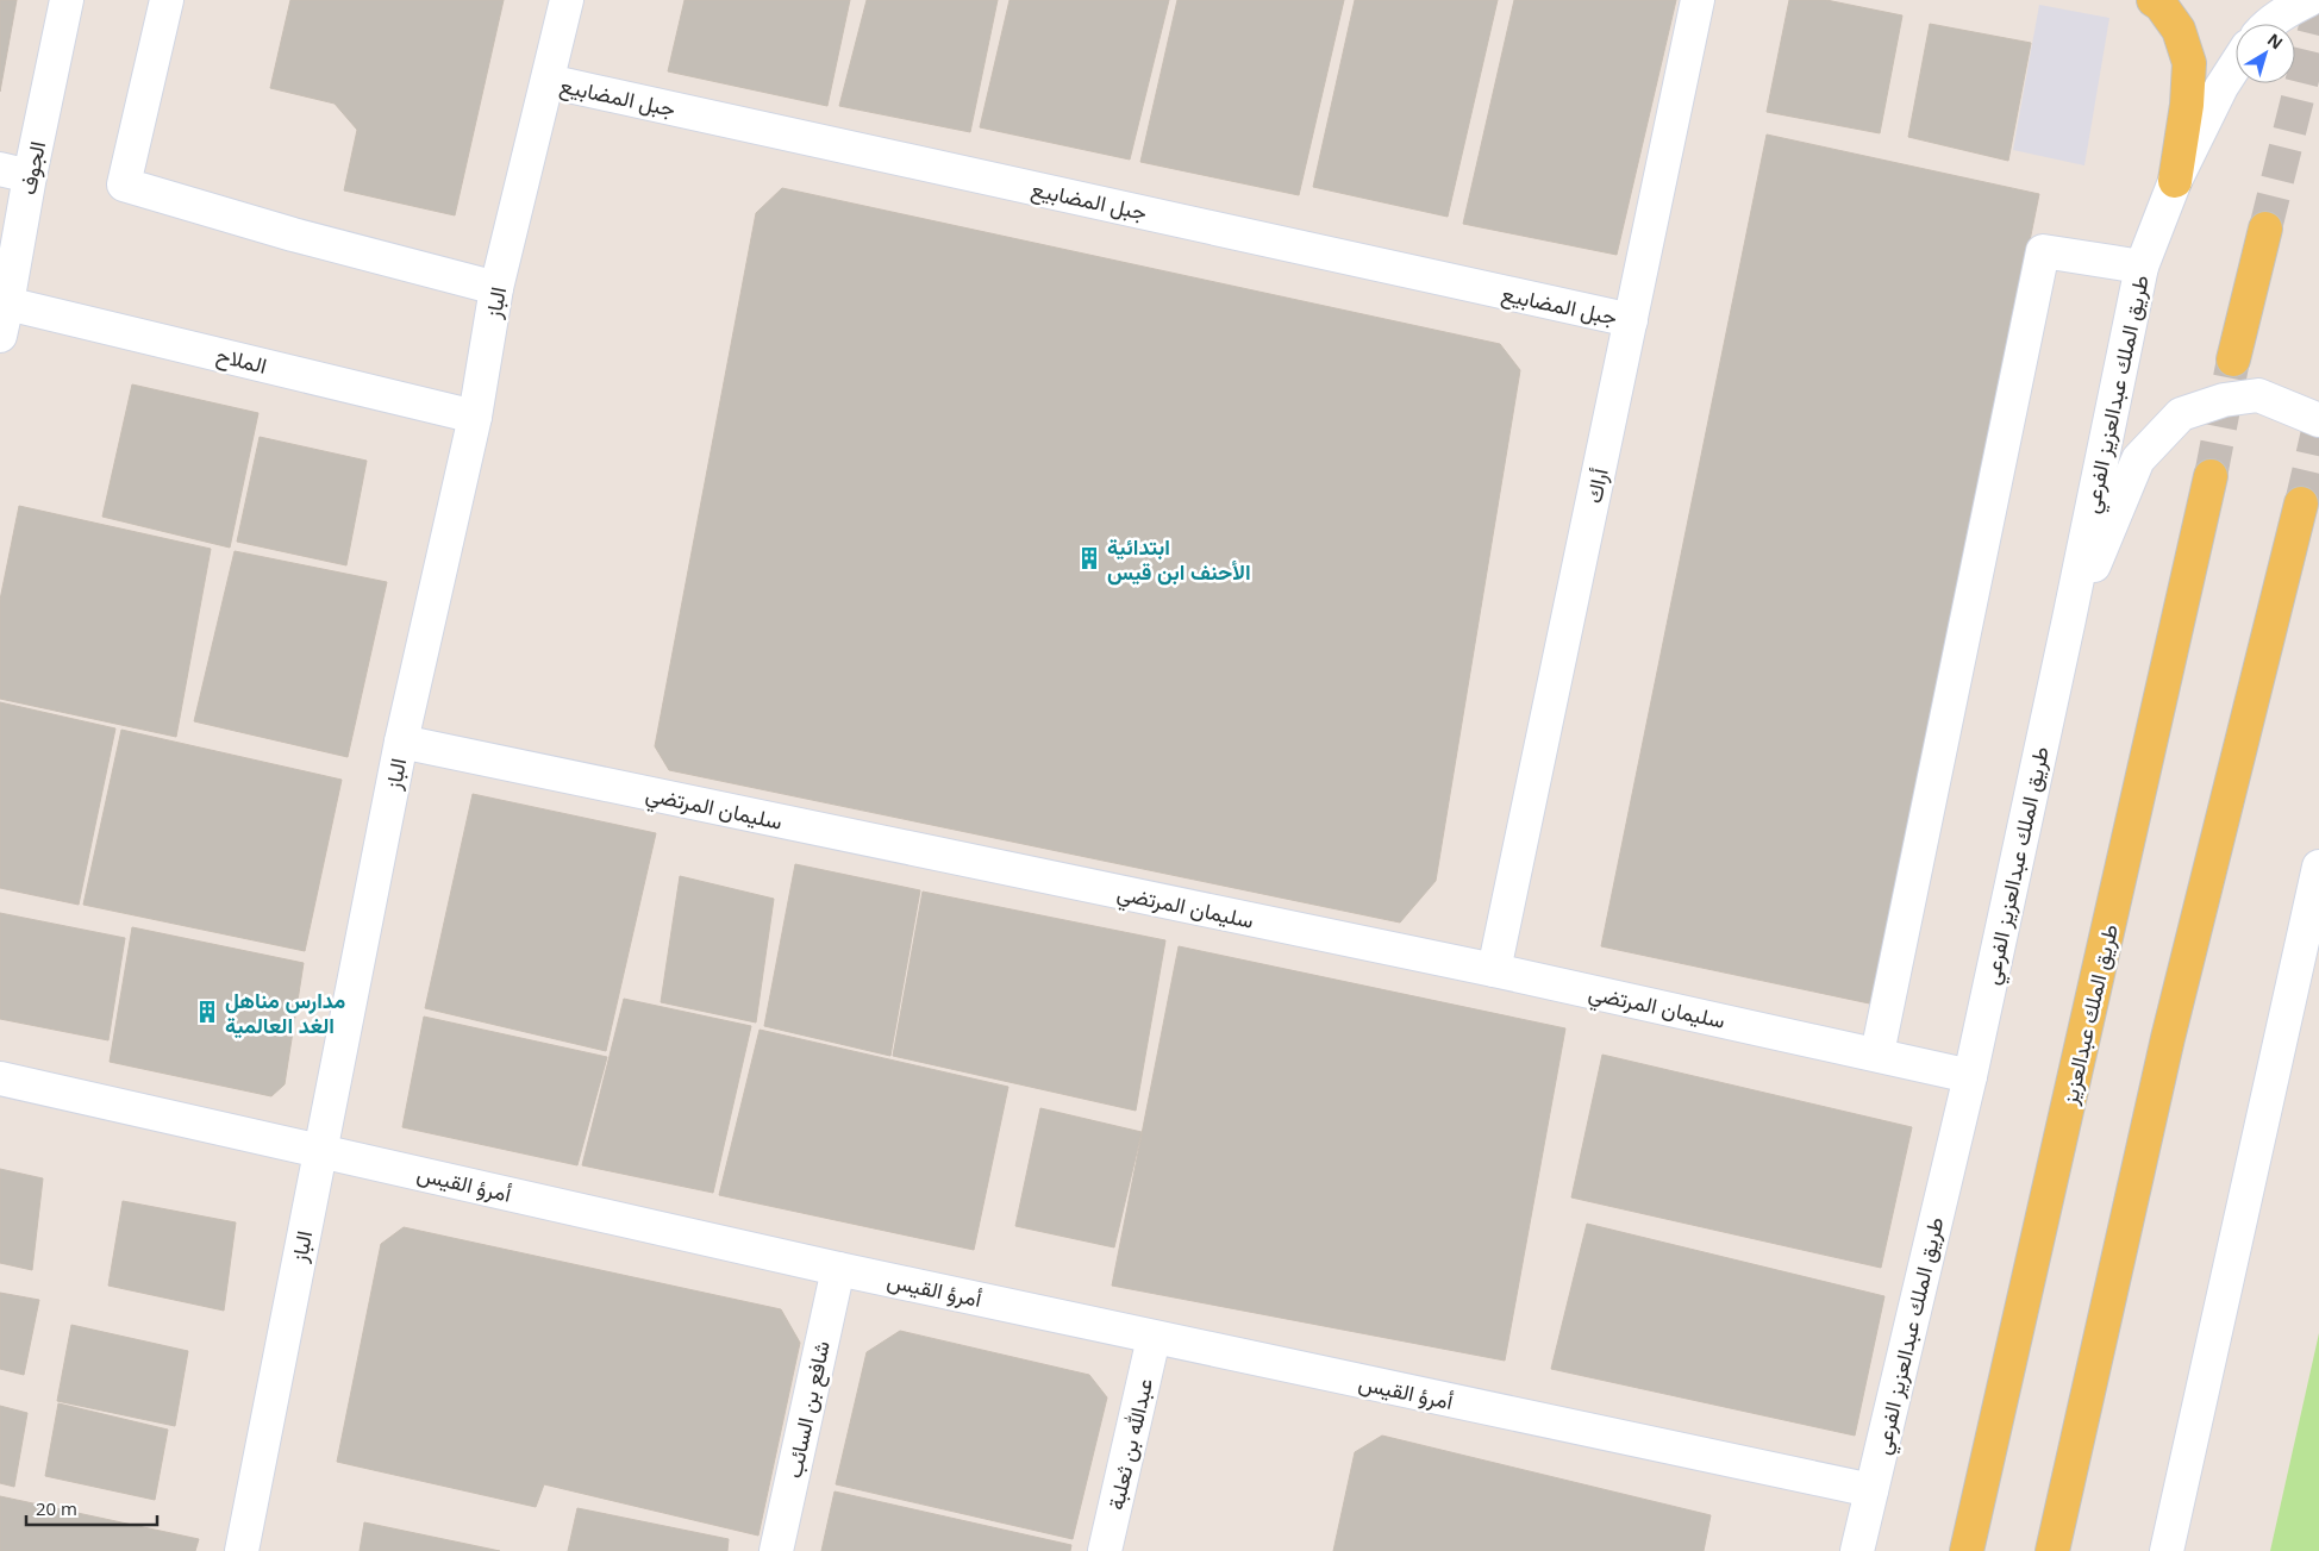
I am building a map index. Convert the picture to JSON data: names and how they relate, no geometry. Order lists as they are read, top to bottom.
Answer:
{
  "streets": {
    "main road": ["طريق الملك عبدالعزيز"],
    "street": [
      "جبل المضابيع",
      "الجوف",
      "الباز",
      "الملاح",
      "طريق الملك عبدالعزيز الفرعي",
      "أراك",
      "سليمان المرتضي",
      "أمرؤ القيس",
      "شافع بن السائب",
      "عبدالله بن ثعلبة"
    ]
  },
  "crossings": [
    ["جبل المضابيع", "الباز"],
    ["جبل المضابيع", "أراك"],
    ["الجوف", "الملاح"],
    ["الباز", "الملاح"],
    ["الباز", "سليمان المرتضي"],
    ["الباز", "أمرؤ القيس"],
    ["طريق الملك عبدالعزيز الفرعي", "سليمان المرتضي"],
    ["طريق الملك عبدالعزيز الفرعي", "أمرؤ القيس"],
    ["أراك", "سليمان المرتضي"],
    ["أمرؤ القيس", "شافع بن السائب"],
    ["أمرؤ القيس", "عبدالله بن ثعلبة"]
  ],
  "places": {
    "building": ["ابتدائية الأحنف ابن قيس", "مدارس مناهل الغد العالمية"]
  },
  "scale_bar": "20 m",
  "north": "top right"
}
